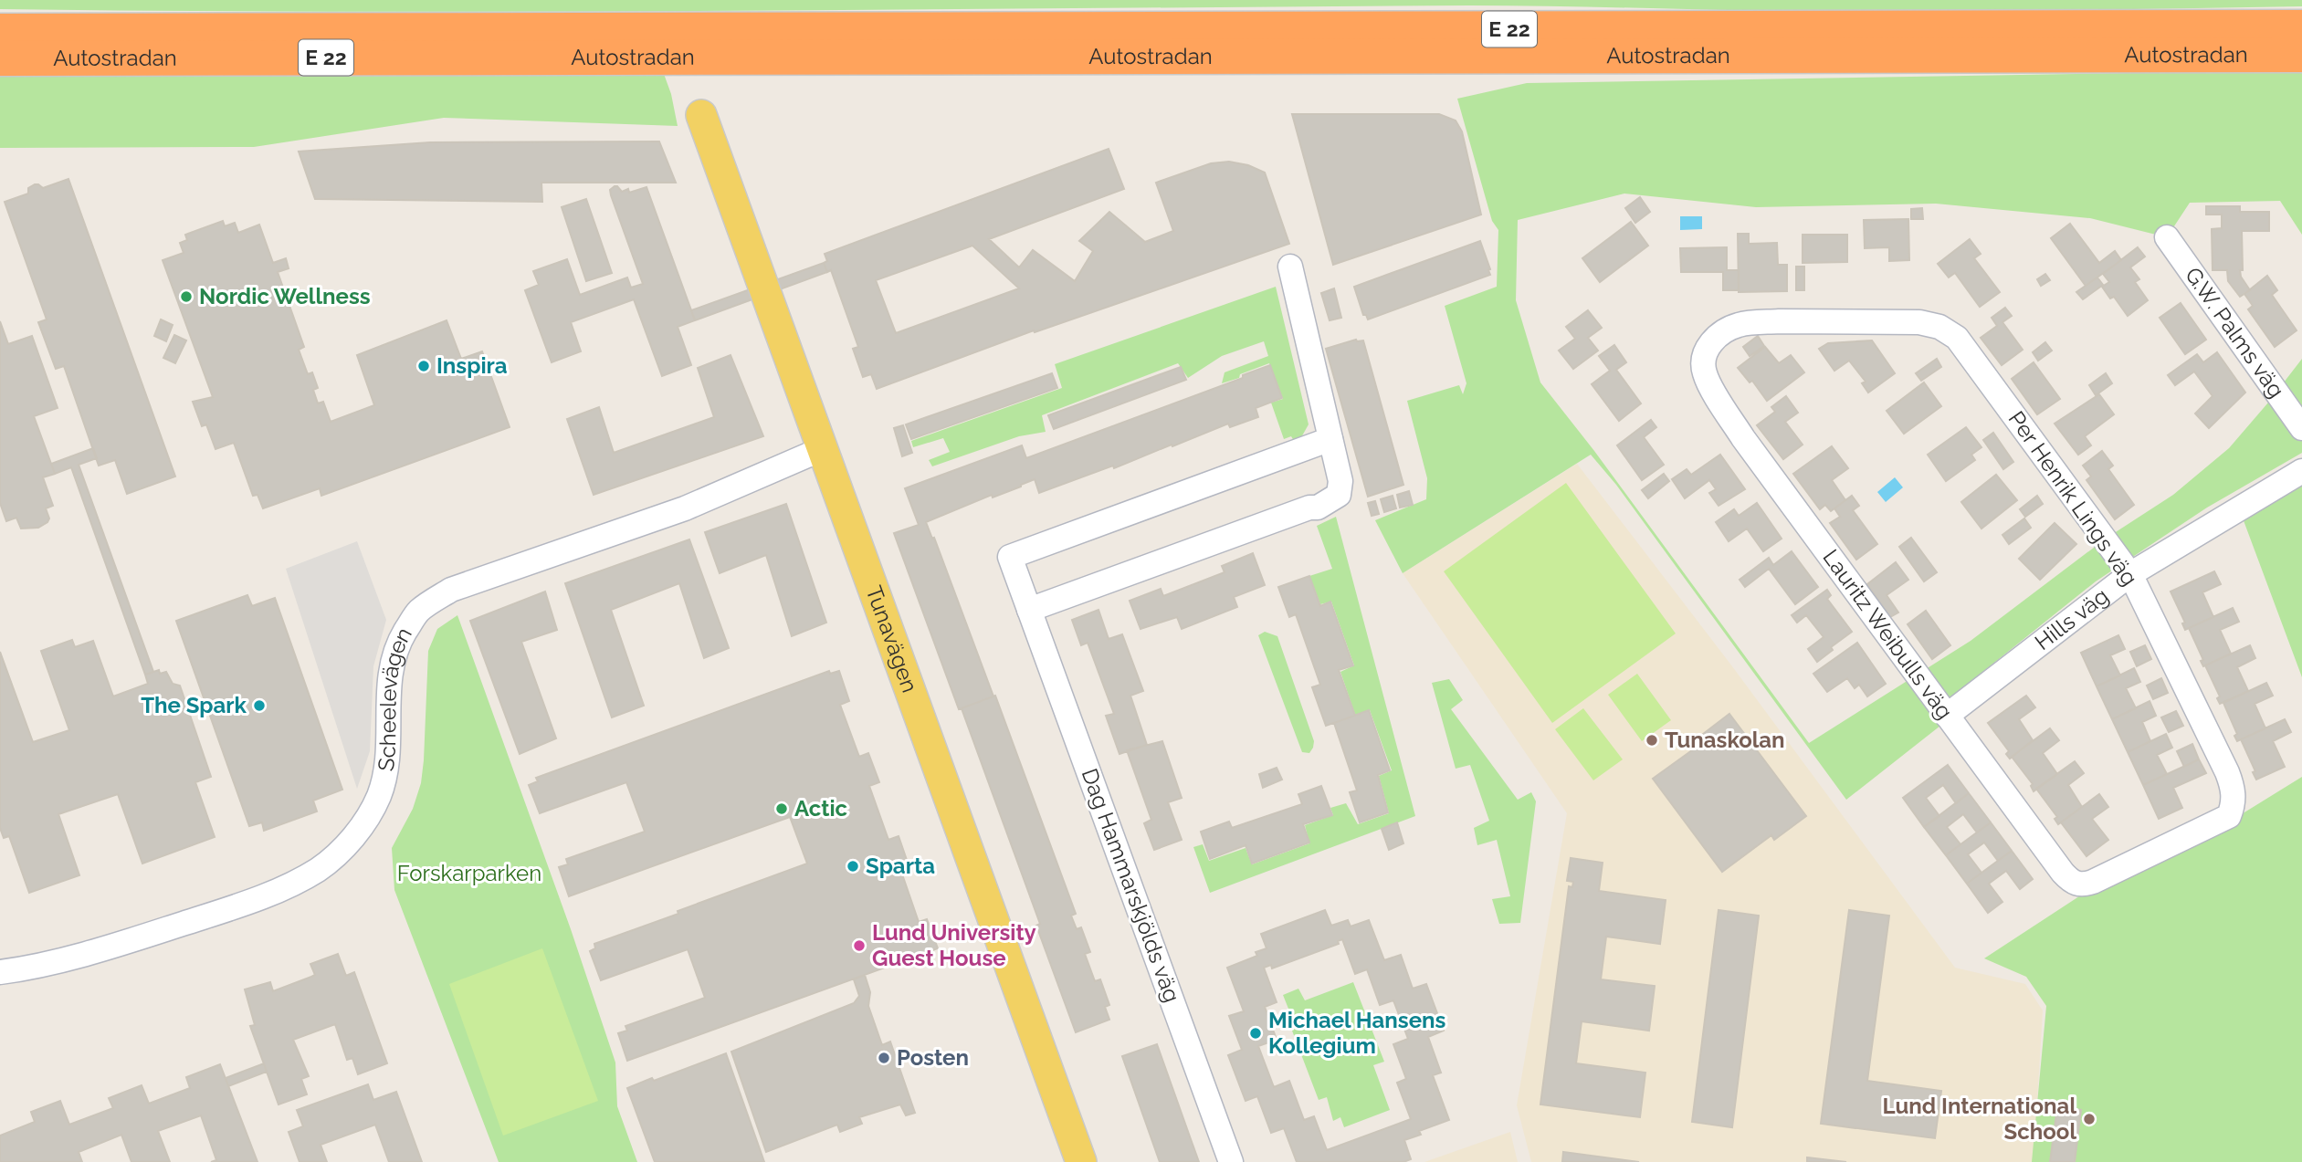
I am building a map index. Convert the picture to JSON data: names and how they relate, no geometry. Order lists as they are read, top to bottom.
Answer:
{
  "streets": {
    "highway": ["E 22", "Autostradan"],
    "main road": ["Tunavägen"],
    "street": [
      "G.W. Palms väg",
      "Per Henrik Lings väg",
      "Hills väg",
      "Lauritz Weibulls väg",
      "Scheelevägen",
      "Dag Hammarskjölds väg"
    ]
  },
  "crossings": [
    ["Per Henrik Lings väg", "Hills väg"],
    ["Per Henrik Lings väg", "Lauritz Weibulls väg"],
    ["Hills väg", "Lauritz Weibulls väg"],
    ["Tunavägen", "Scheelevägen"]
  ],
  "parks": ["Forskarparken"],
  "places": [
    "Nordic Wellness",
    "Inspira",
    "The Spark",
    "Tunaskolan",
    "Actic",
    "Sparta",
    "Lund University Guest House",
    "Michael Hansens Kollegium",
    "Posten",
    "Lund International School"
  ]
}
